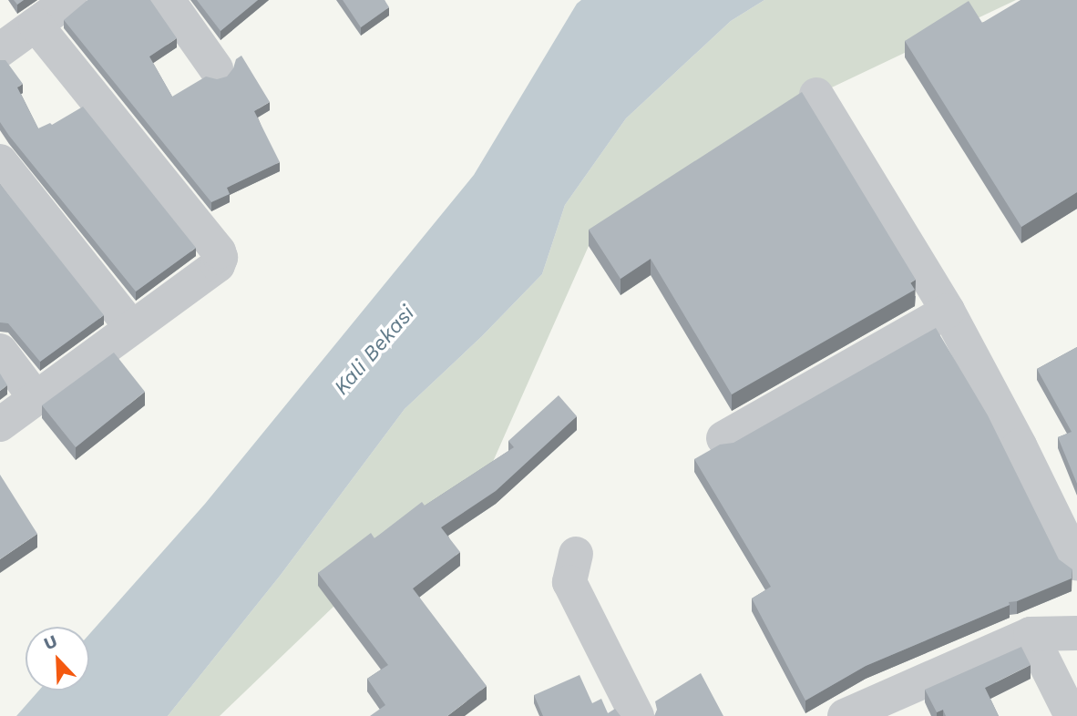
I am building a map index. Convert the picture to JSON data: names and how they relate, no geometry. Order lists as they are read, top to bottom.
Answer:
{
  "water": ["Kali Bekasi"],
  "north": "top left"
}
